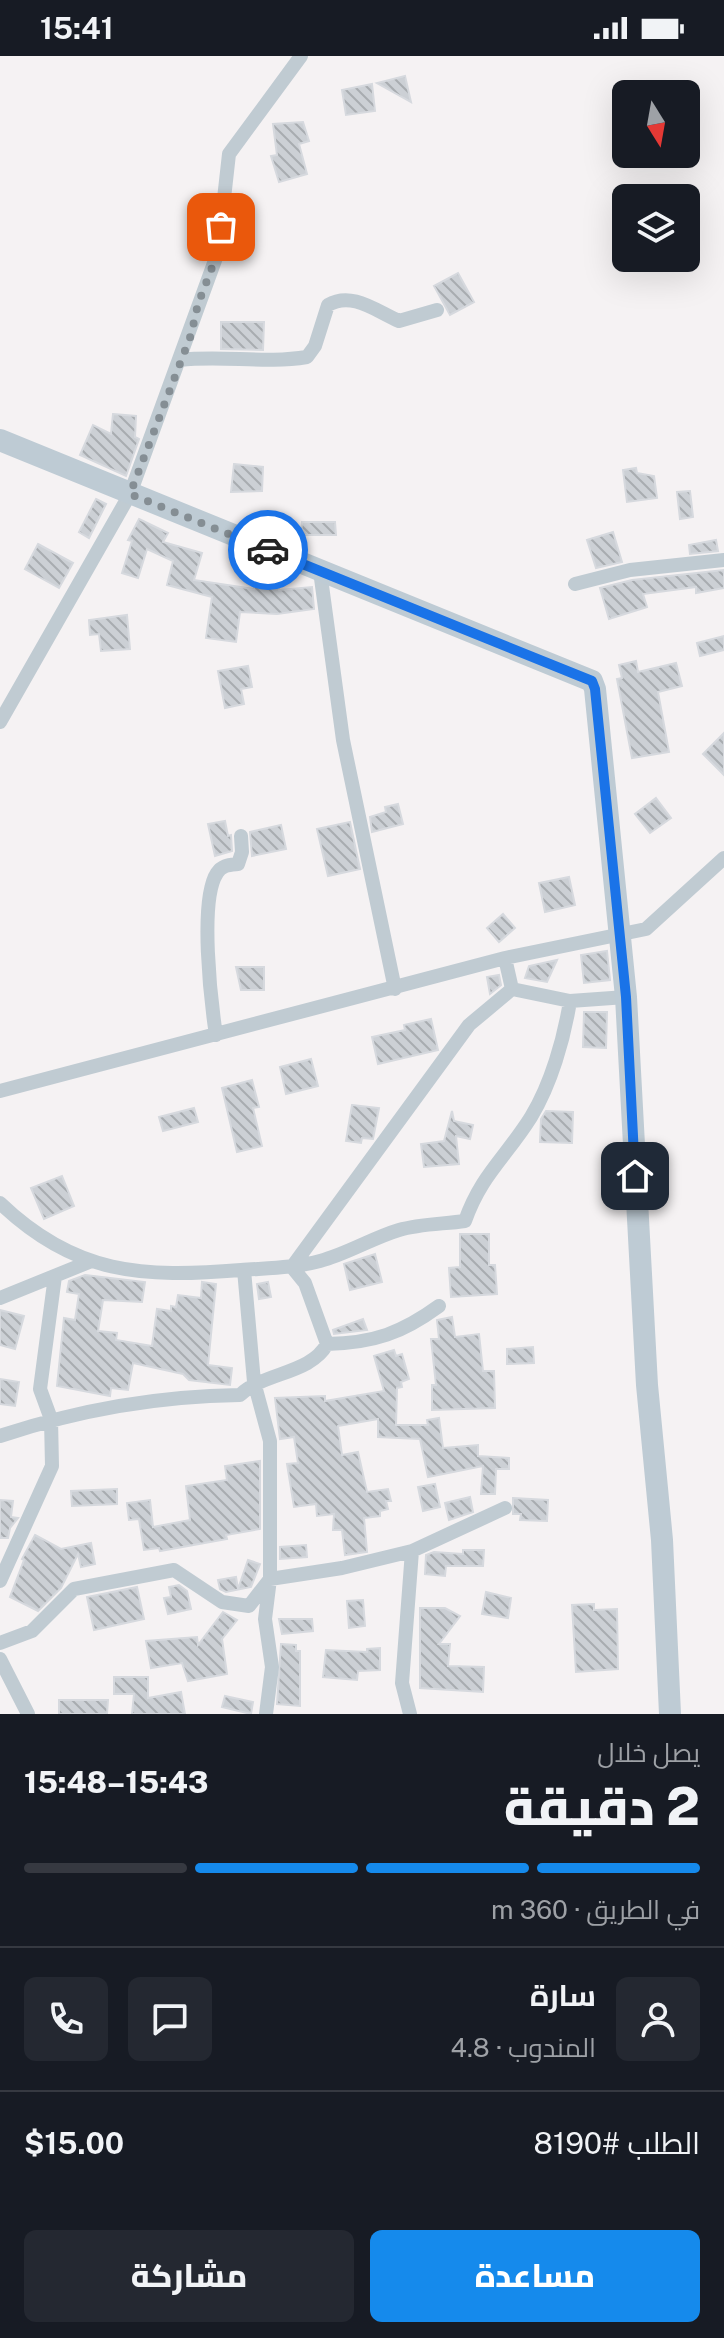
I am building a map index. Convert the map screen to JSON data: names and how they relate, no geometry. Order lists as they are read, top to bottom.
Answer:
{
  "north": "bottom",
  "page": {
    "status": "15:41",
    "heading": ["2 دقيقة", "يصل خلال", "15:43–15:48"],
    "panel": [
      "سارة",
      "المندوب · 4.8",
      "الطلب #8190",
      "$15.00"
    ],
    "bar": "في الطريق · 360 m",
    "buttons": ["مساعدة", "مشاركة"]
  }
}
